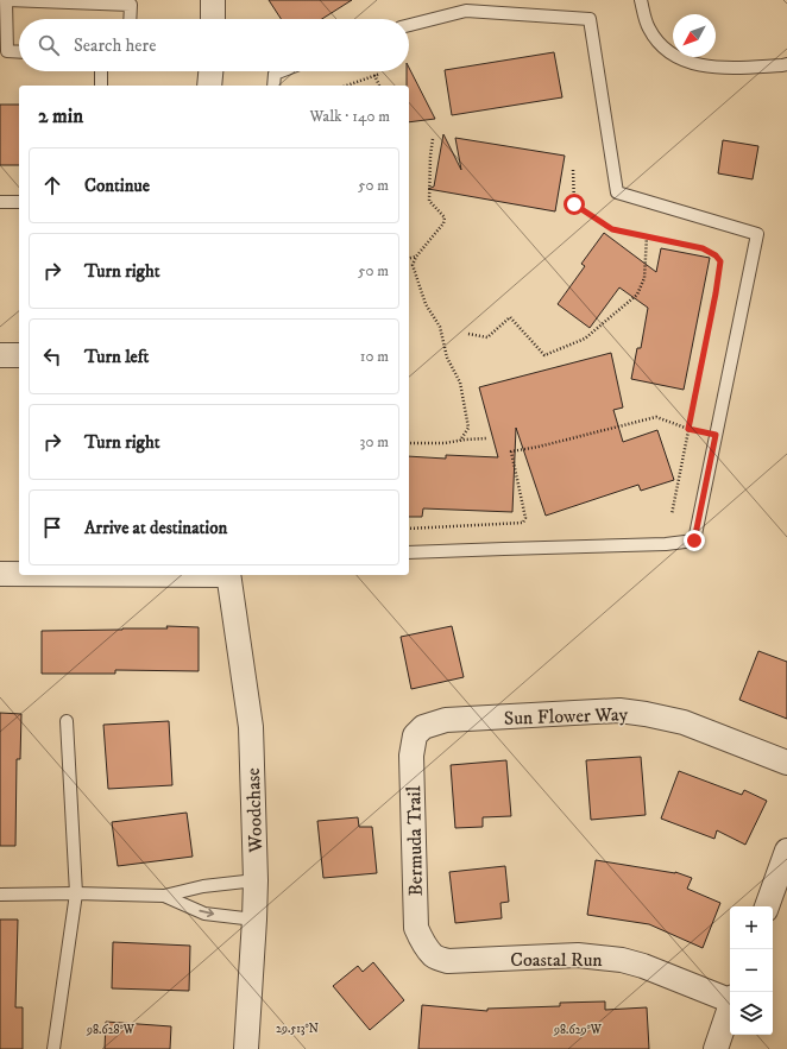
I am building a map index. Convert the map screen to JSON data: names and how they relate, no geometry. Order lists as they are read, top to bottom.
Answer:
{
  "streets": {
    "street": [
      "Sun Flower Way",
      "Woodchase",
      "Bermuda Trail",
      "Coastal Run"
    ]
  },
  "crossings": [
    ["Sun Flower Way", "Bermuda Trail"],
    ["Bermuda Trail", "Coastal Run"]
  ],
  "north": "bottom left",
  "page": {
    "search": "Search here",
    "heading": ["2 min", "Walk · 140 m"],
    "list": [
      ["Continue", "50 m"],
      ["Turn right", "50 m"],
      ["Turn left", "10 m"],
      ["Turn right", "30 m"],
      "Arrive at destination"
    ],
    "map_buttons": ["+", "−"]
  },
  "coordinates": ["29.513°N", "98.628°W", "98.629°W"]
}
